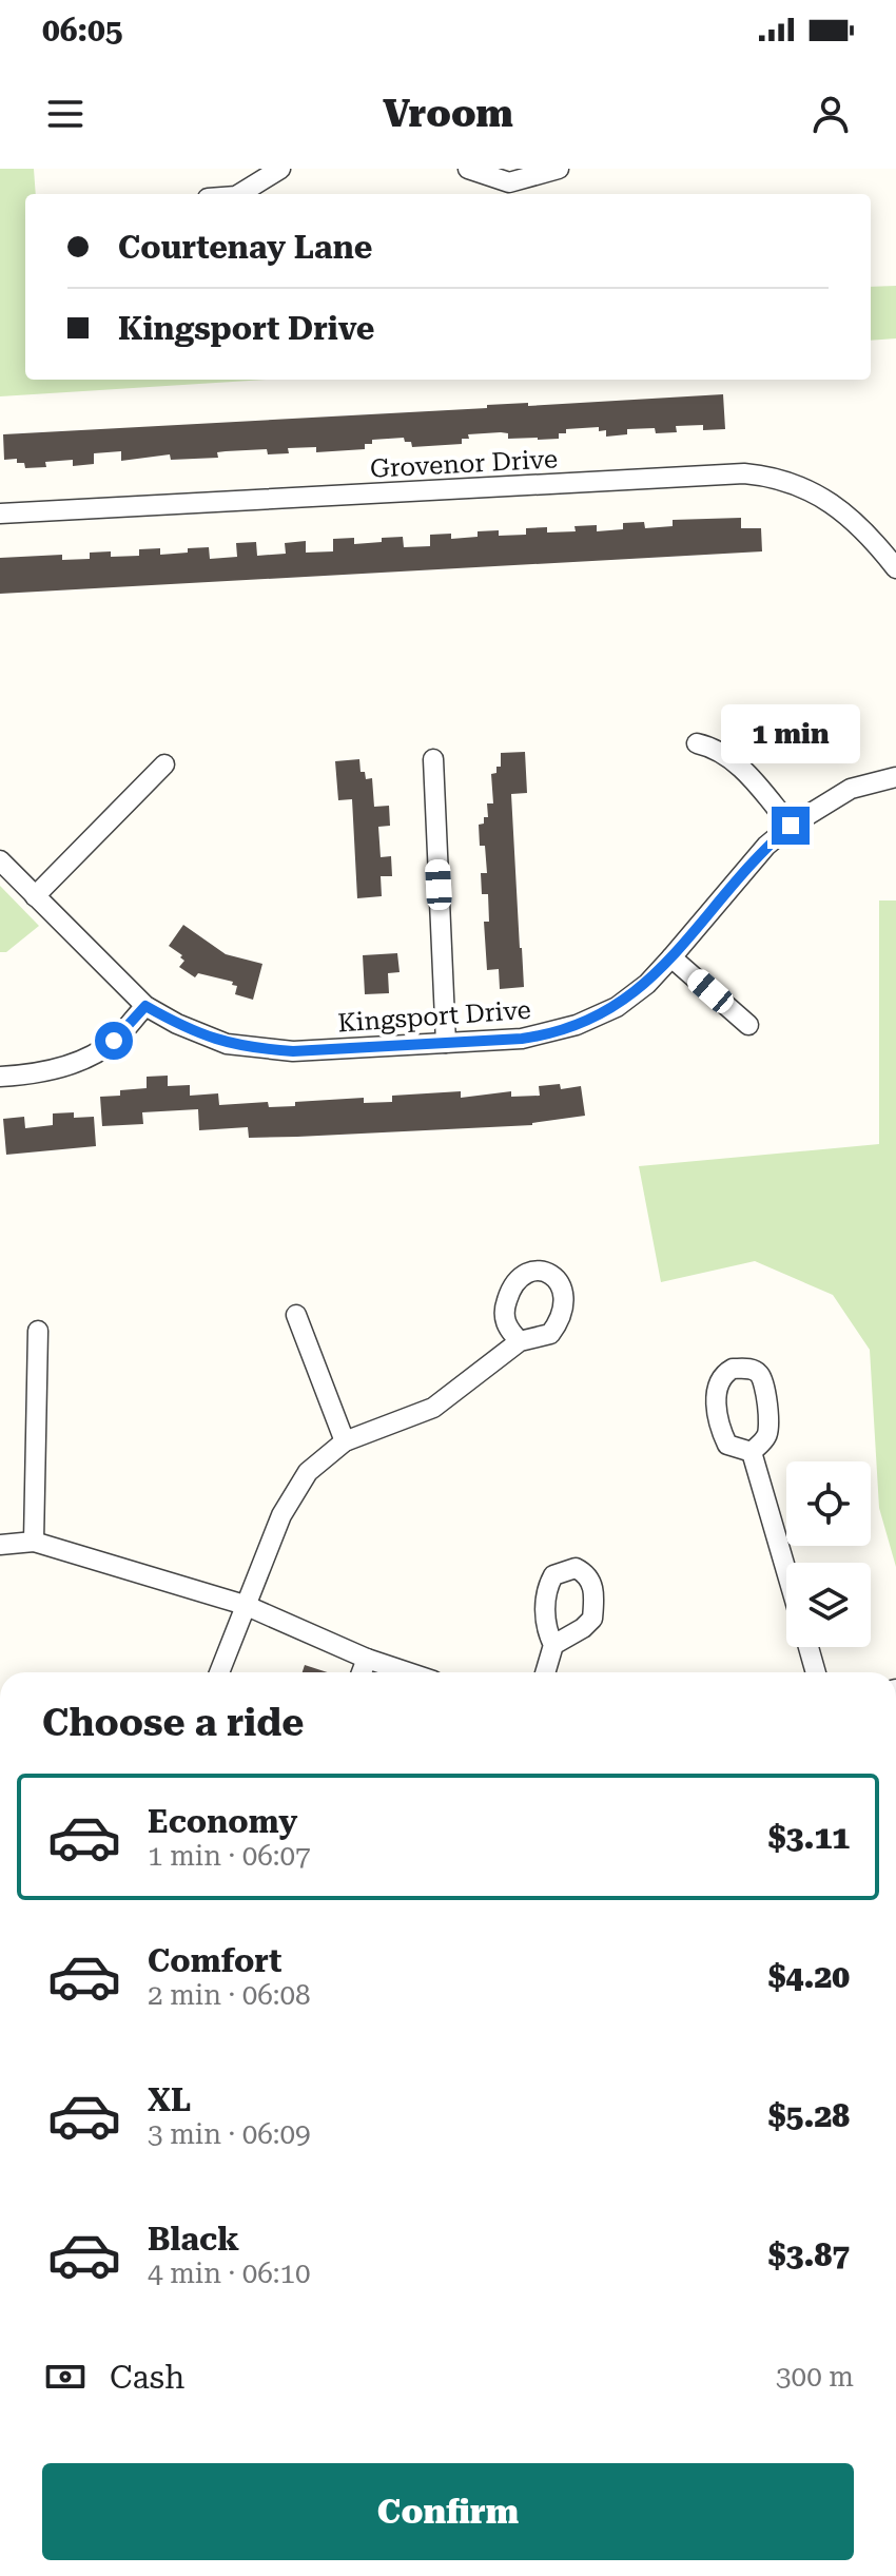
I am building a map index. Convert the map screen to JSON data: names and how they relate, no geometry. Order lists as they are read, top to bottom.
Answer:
{
  "streets": {
    "street": ["Grovenor Drive", "Kingsport Drive"]
  },
  "page": {
    "status": "06:05",
    "header": "Vroom",
    "banner": ["Courtenay Lane", "Kingsport Drive"],
    "bubble": "1 min",
    "heading": "Choose a ride",
    "list": [
      {
        "name": "Economy",
        "note": "1 min · 06:07",
        "value": "$3.11"
      },
      {
        "name": "Comfort",
        "note": "2 min · 06:08",
        "value": "$4.20"
      },
      {
        "name": "XL",
        "note": "3 min · 06:09",
        "value": "$5.28"
      },
      {
        "name": "Black",
        "note": "4 min · 06:10",
        "value": "$3.87"
      }
    ],
    "pay": ["Cash", "300 m"],
    "buttons": "Confirm"
  }
}
